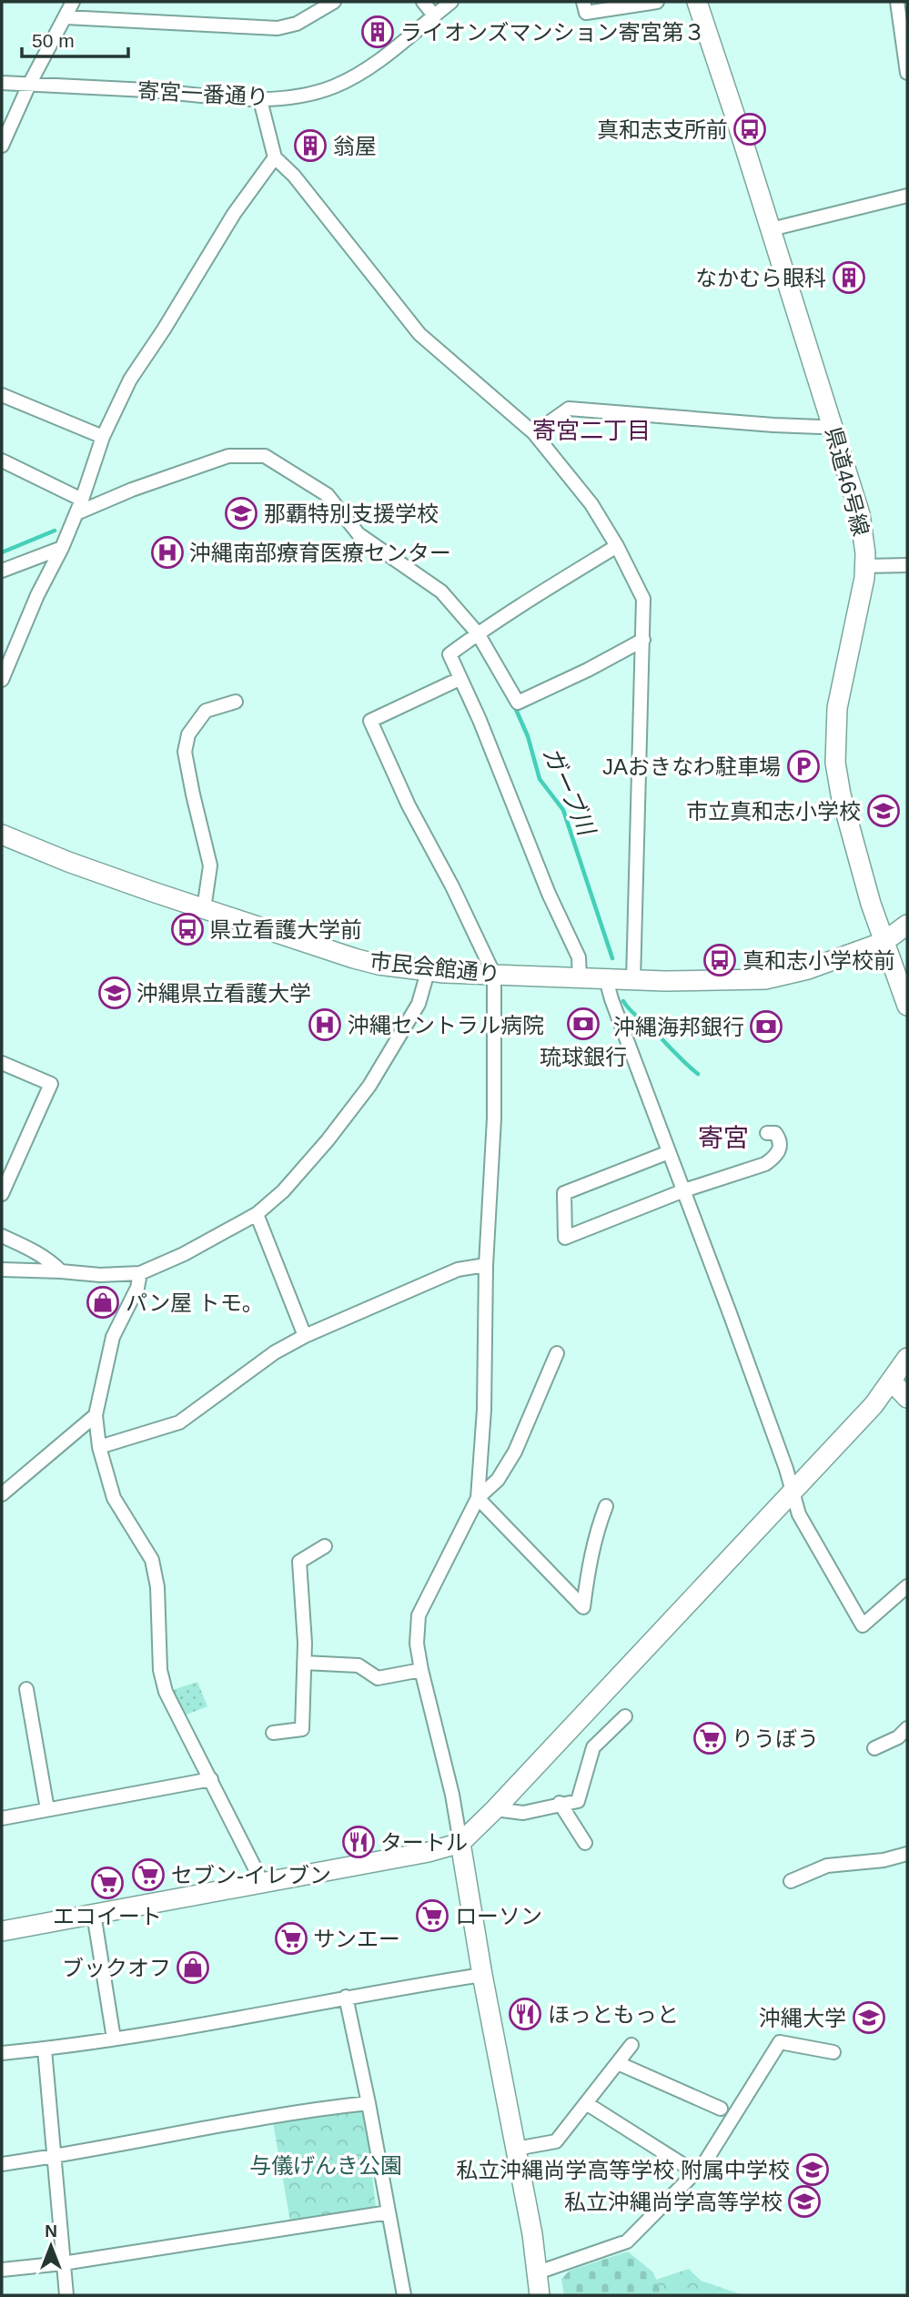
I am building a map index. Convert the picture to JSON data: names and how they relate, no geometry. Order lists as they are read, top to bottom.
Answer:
{
  "streets": {
    "main road": ["県道46号線", "市民会館通り"],
    "street": ["寄宮一番通り"]
  },
  "crossings": [
    ["県道46号線", "市民会館通り"]
  ],
  "districts": ["寄宮二丁目", "寄宮"],
  "water": ["ガーブ川"],
  "parks": ["与儀げんき公園"],
  "places": {
    "building": ["ライオンズマンション寄宮第３", "翁屋", "なかむら眼科"],
    "bus stop": ["真和志支所前", "県立看護大学前", "真和志小学校前"],
    "school or university": [
      "那覇特別支援学校",
      "市立真和志小学校",
      "沖縄県立看護大学",
      "沖縄大学",
      "私立沖縄尚学高等学校 附属中学校",
      "私立沖縄尚学高等学校"
    ],
    "hospital": ["沖縄南部療育医療センター", "沖縄セントラル病院"],
    "parking": ["JAおきなわ駐車場"],
    "bank": ["琉球銀行", "沖縄海邦銀行"],
    "shop": ["パン屋 トモ。", "ブックオフ"],
    "supermarket": [
      "りうぼう",
      "セブン-イレブン",
      "エコイート",
      "ローソン",
      "サンエー"
    ],
    "restaurant": ["タートル", "ほっともっと"]
  },
  "scale_bar": "50 m",
  "north": "top"
}
